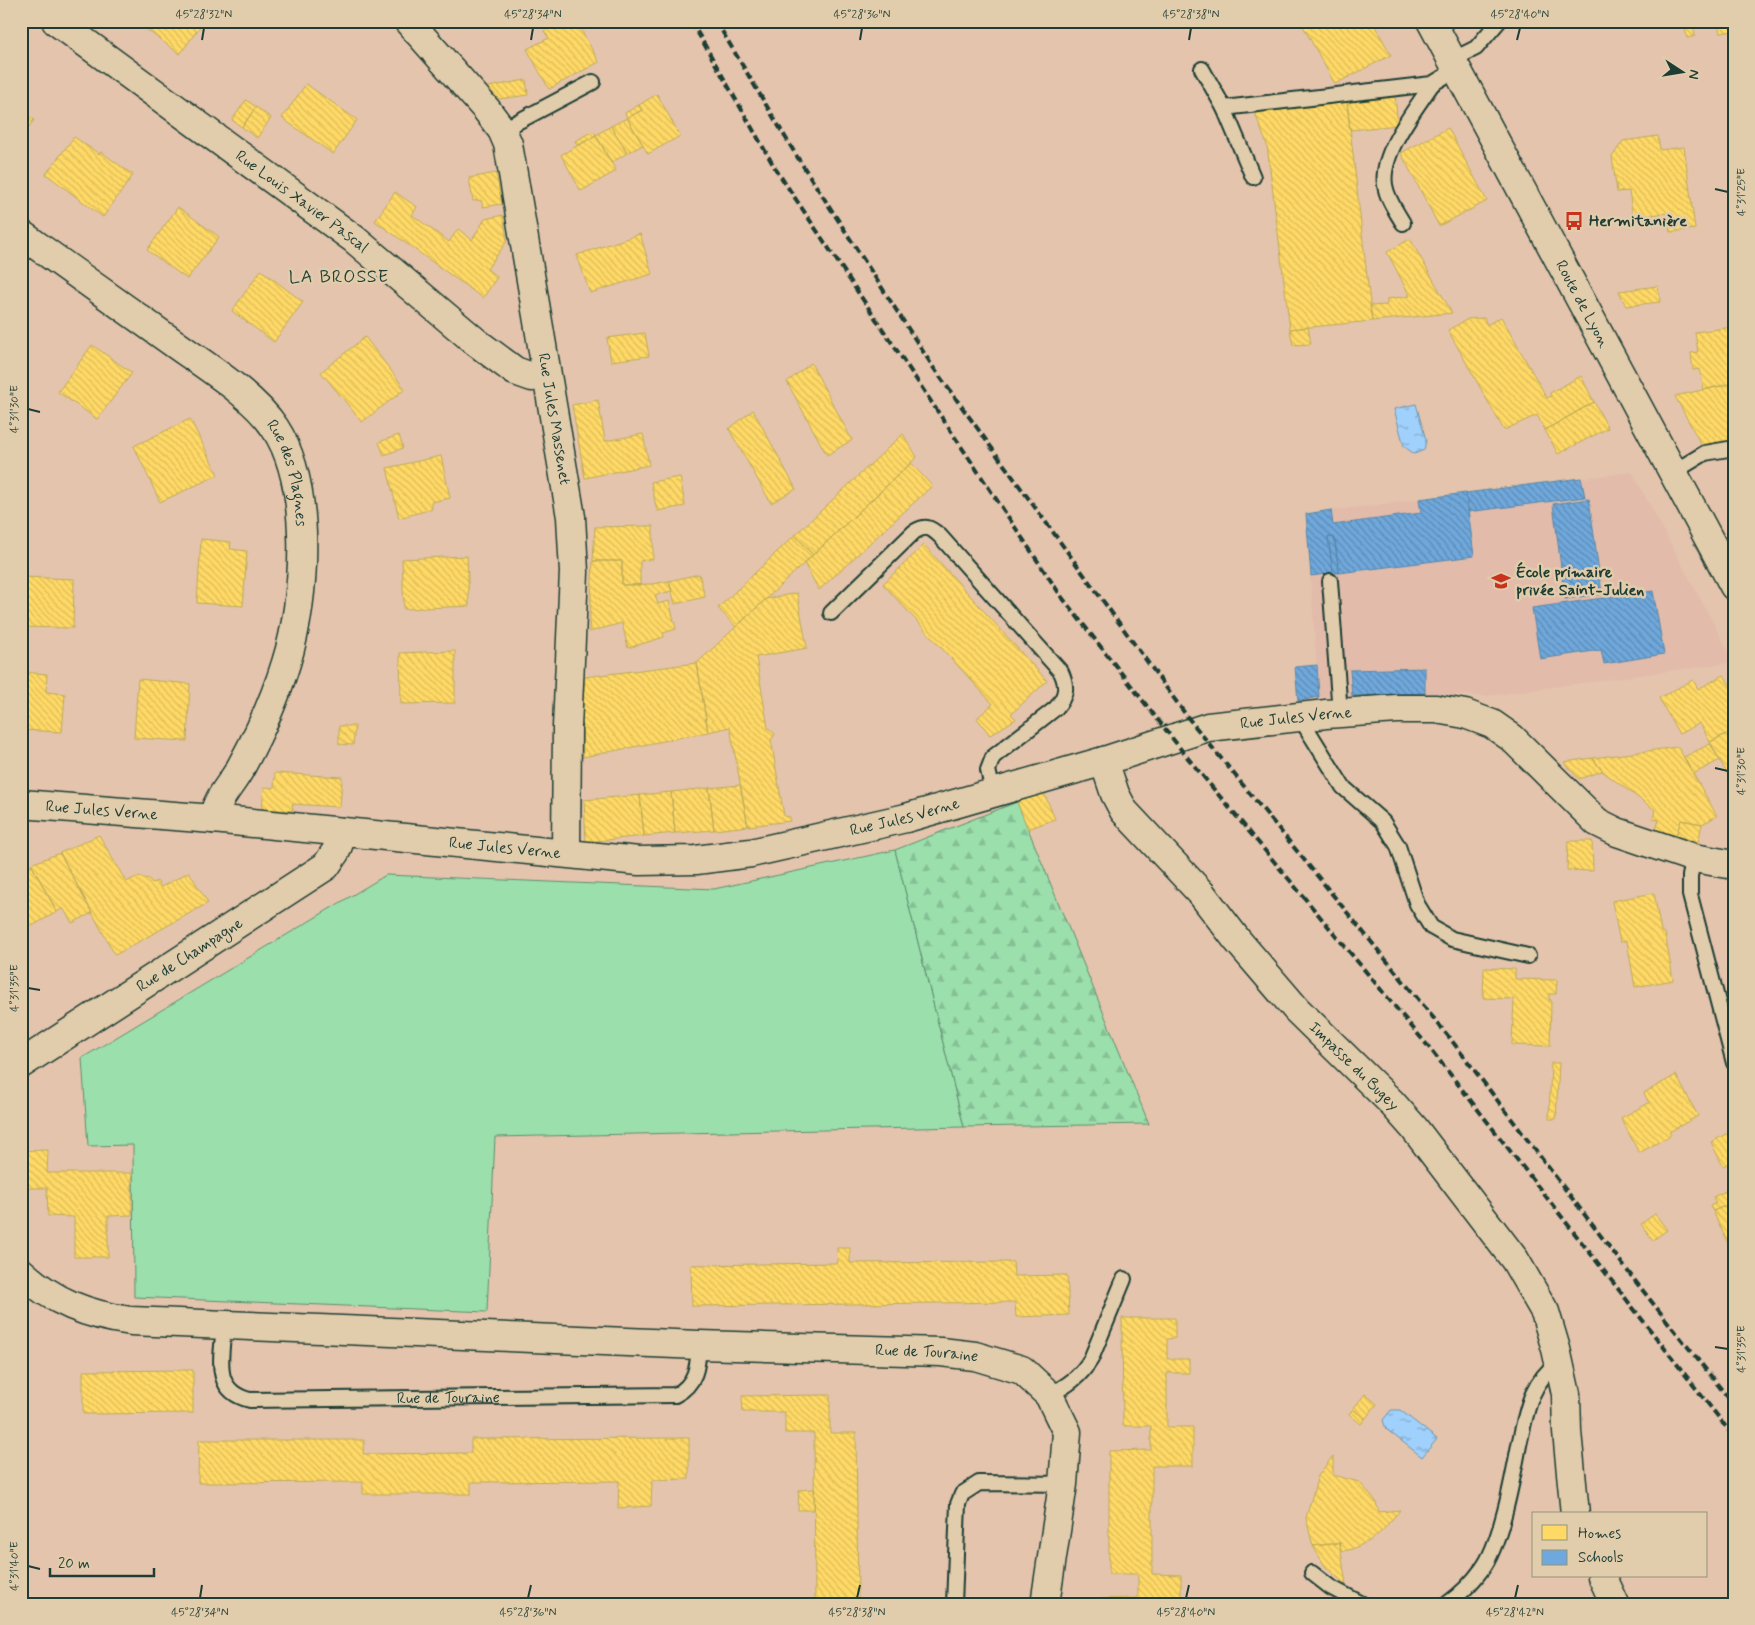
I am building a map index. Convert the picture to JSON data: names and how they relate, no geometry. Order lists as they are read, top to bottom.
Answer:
{
  "streets": {
    "street": [
      "Rue Louis Xavier Pascal",
      "Route de Lyon",
      "Rue Jules Massenet",
      "Rue des Plagnes",
      "Rue Jules Verne",
      "Rue de Champagne",
      "Impasse du Bugey",
      "Rue de Touraine"
    ]
  },
  "crossings": [
    ["Rue Louis Xavier Pascal", "Rue Jules Massenet"],
    ["Rue Jules Massenet", "Rue Jules Verne"],
    ["Rue des Plagnes", "Rue Jules Verne"],
    ["Rue Jules Verne", "Rue de Champagne"],
    ["Rue Jules Verne", "Impasse du Bugey"]
  ],
  "districts": ["LA BROSSE"],
  "places": {
    "bus stop": ["Hermitanière"],
    "school or university": ["École primaire privée Saint-Julien"]
  },
  "legend": ["Homes", "Schools"],
  "scale_bar": "20 m",
  "north": "right",
  "coordinates": [
    "45°28'32\"N",
    "45°28'34\"N",
    "45°28'36\"N",
    "45°28'38\"N",
    "45°28'40\"N",
    "4°31'25\"E",
    "4°31'30\"E",
    "4°31'35\"E",
    "4°31'40\"E",
    "45°28'42\"N"
  ]
}
